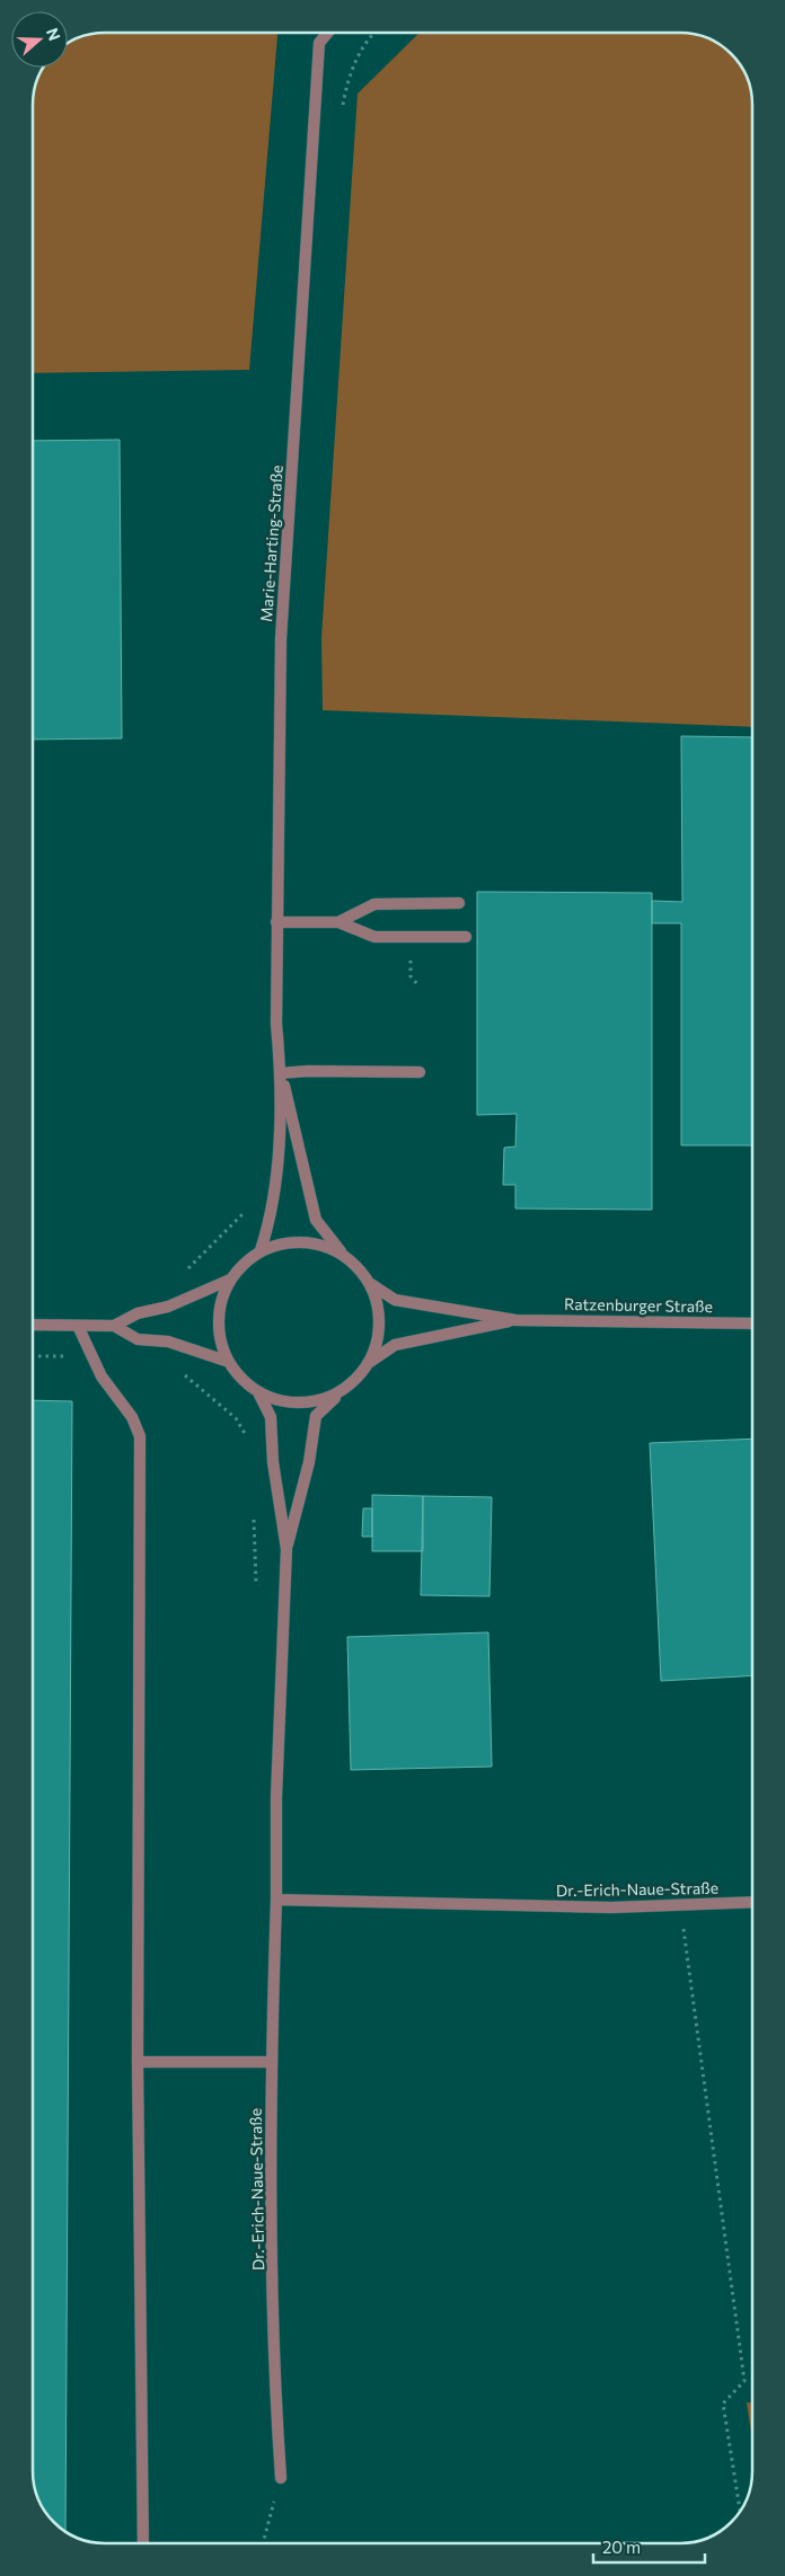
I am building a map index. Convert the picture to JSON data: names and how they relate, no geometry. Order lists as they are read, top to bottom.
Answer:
{
  "streets": {
    "street": ["Marie-Harting-Straße", "Ratzenburger Straße", "Dr.-Erich-Naue-Straße"]
  },
  "scale_bar": "20 m",
  "north": "right"
}
